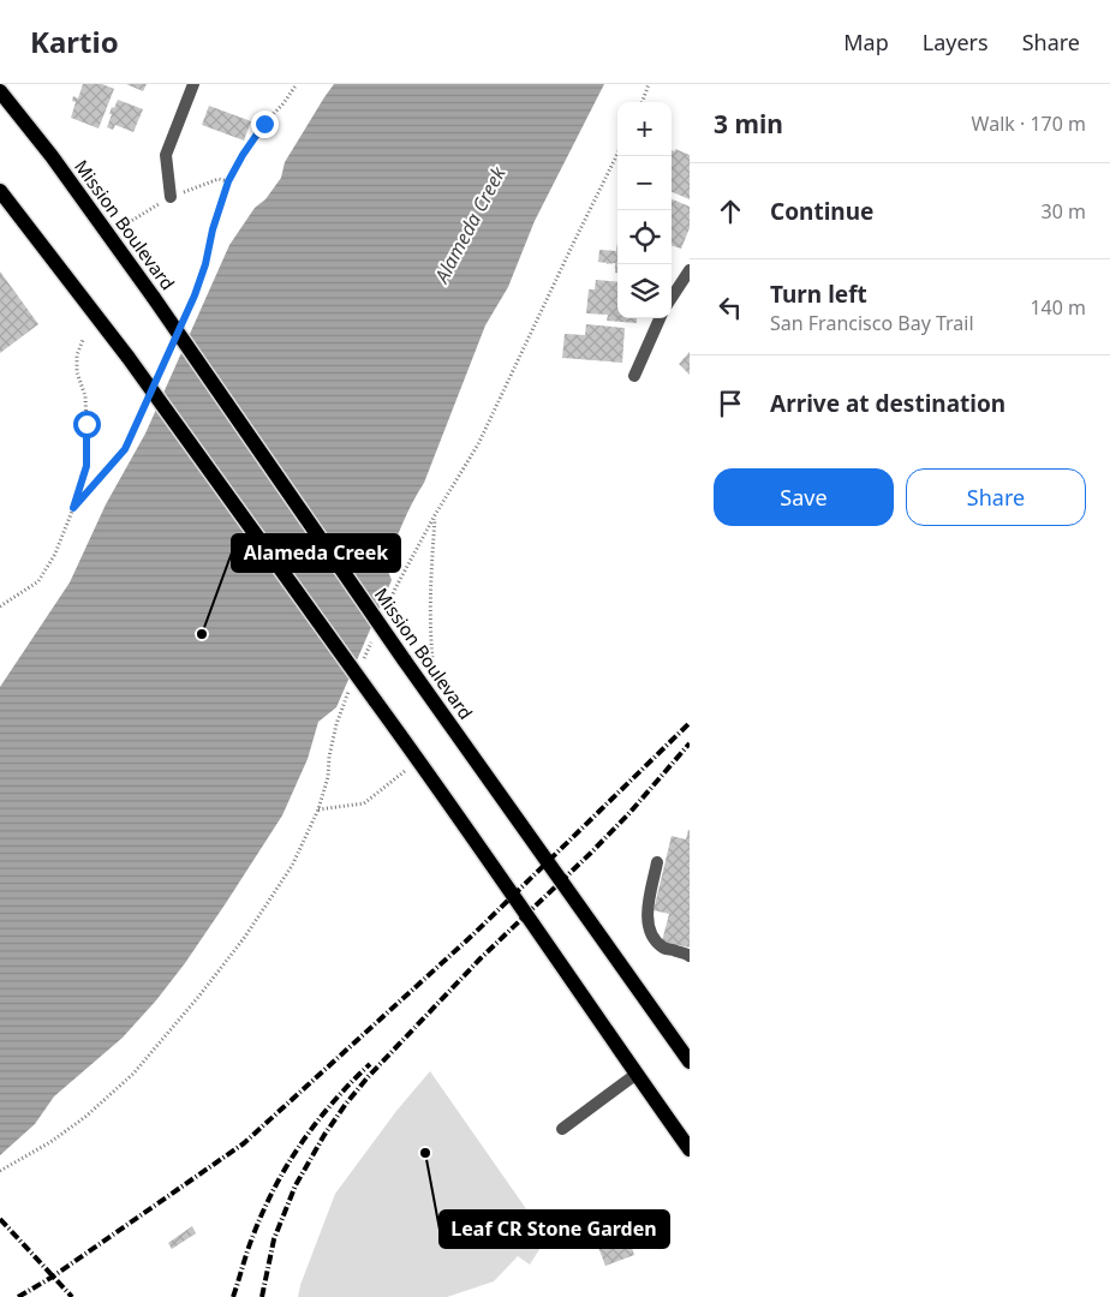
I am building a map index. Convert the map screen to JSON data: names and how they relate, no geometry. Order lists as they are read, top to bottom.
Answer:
{
  "streets": {
    "main road": ["Mission Boulevard"]
  },
  "water": ["Alameda Creek"],
  "places": ["Alameda Creek", "Leaf CR Stone Garden"],
  "page": {
    "header": "Kartio",
    "nav": ["Map", "Layers", "Share"],
    "heading": ["3 min", "Walk · 170 m"],
    "map_buttons": ["+", "−"],
    "list": [
      ["Continue", "30 m"],
      ["Turn left", "San Francisco Bay Trail", "140 m"],
      "Arrive at destination"
    ],
    "buttons": ["Save", "Share"]
  }
}
